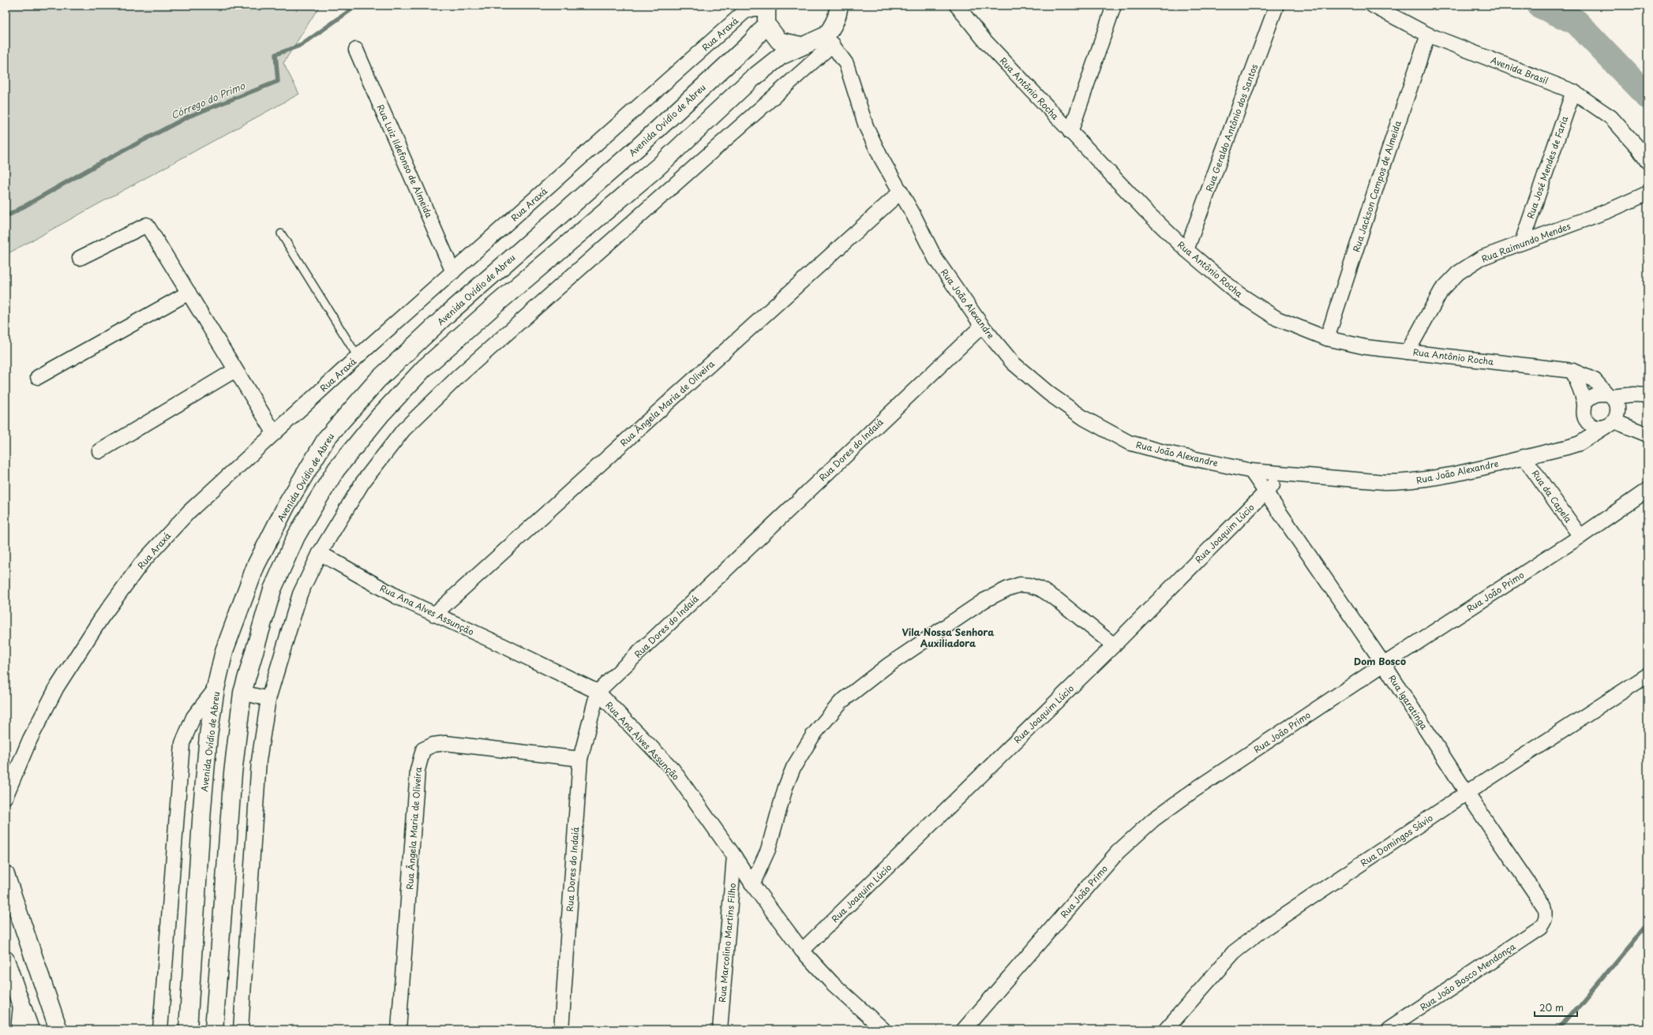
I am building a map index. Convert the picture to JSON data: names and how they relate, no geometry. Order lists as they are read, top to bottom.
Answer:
{
  "streets": {
    "main road": ["Avenida Ovídio de Abreu"],
    "street": [
      "Rua Araxá",
      "Avenida Brasil",
      "Rua Antônio Rocha",
      "Rua Geraldo Antônio dos Santos",
      "Rua Luiz Ildefonso de Almeida",
      "Rua José Mendes de Faria",
      "Rua Jackson Campos de Almeida",
      "Rua Raimundo Mendes",
      "Rua João Alexandre",
      "Rua Ângela Maria de Oliveira",
      "Rua Dores do Indaiá",
      "Rua da Capela",
      "Rua Joaquim Lúcio",
      "Rua João Primo",
      "Rua Ana Alves Assunção",
      "Rua Igaratinga",
      "Rua Domingos Sávio",
      "Rua Marcolino Martins Filho",
      "Rua João Bosco Mendonça"
    ]
  },
  "crossings": [
    ["Rua Araxá", "Avenida Ovídio de Abreu"],
    ["Rua Araxá", "Rua Luiz Ildefonso de Almeida"],
    ["Avenida Brasil", "Rua José Mendes de Faria"],
    ["Avenida Brasil", "Rua Jackson Campos de Almeida"],
    ["Rua Antônio Rocha", "Rua Geraldo Antônio dos Santos"],
    ["Rua Antônio Rocha", "Rua Jackson Campos de Almeida"],
    ["Rua Antônio Rocha", "Rua Raimundo Mendes"],
    ["Rua Antônio Rocha", "Rua João Alexandre"],
    ["Rua José Mendes de Faria", "Rua Raimundo Mendes"],
    ["Rua João Alexandre", "Rua Ângela Maria de Oliveira"],
    ["Rua João Alexandre", "Rua Dores do Indaiá"],
    ["Rua João Alexandre", "Rua da Capela"],
    ["Rua João Alexandre", "Rua Joaquim Lúcio"],
    ["Rua João Alexandre", "Rua Igaratinga"],
    ["Rua Ângela Maria de Oliveira", "Rua Dores do Indaiá"],
    ["Rua Ângela Maria de Oliveira", "Rua Ana Alves Assunção"],
    ["Rua Dores do Indaiá", "Rua Ana Alves Assunção"],
    ["Rua da Capela", "Rua João Primo"],
    ["Rua Joaquim Lúcio", "Rua Ana Alves Assunção"],
    ["Rua Joaquim Lúcio", "Rua Igaratinga"],
    ["Rua João Primo", "Rua Igaratinga"],
    ["Rua Ana Alves Assunção", "Rua Marcolino Martins Filho"],
    ["Rua Igaratinga", "Rua Domingos Sávio"],
    ["Rua Igaratinga", "Rua João Bosco Mendonça"]
  ],
  "districts": ["Vila Nossa Senhora Auxiliadora", "Dom Bosco"],
  "water": ["Córrego do Primo"],
  "scale_bar": "20 m"
}
